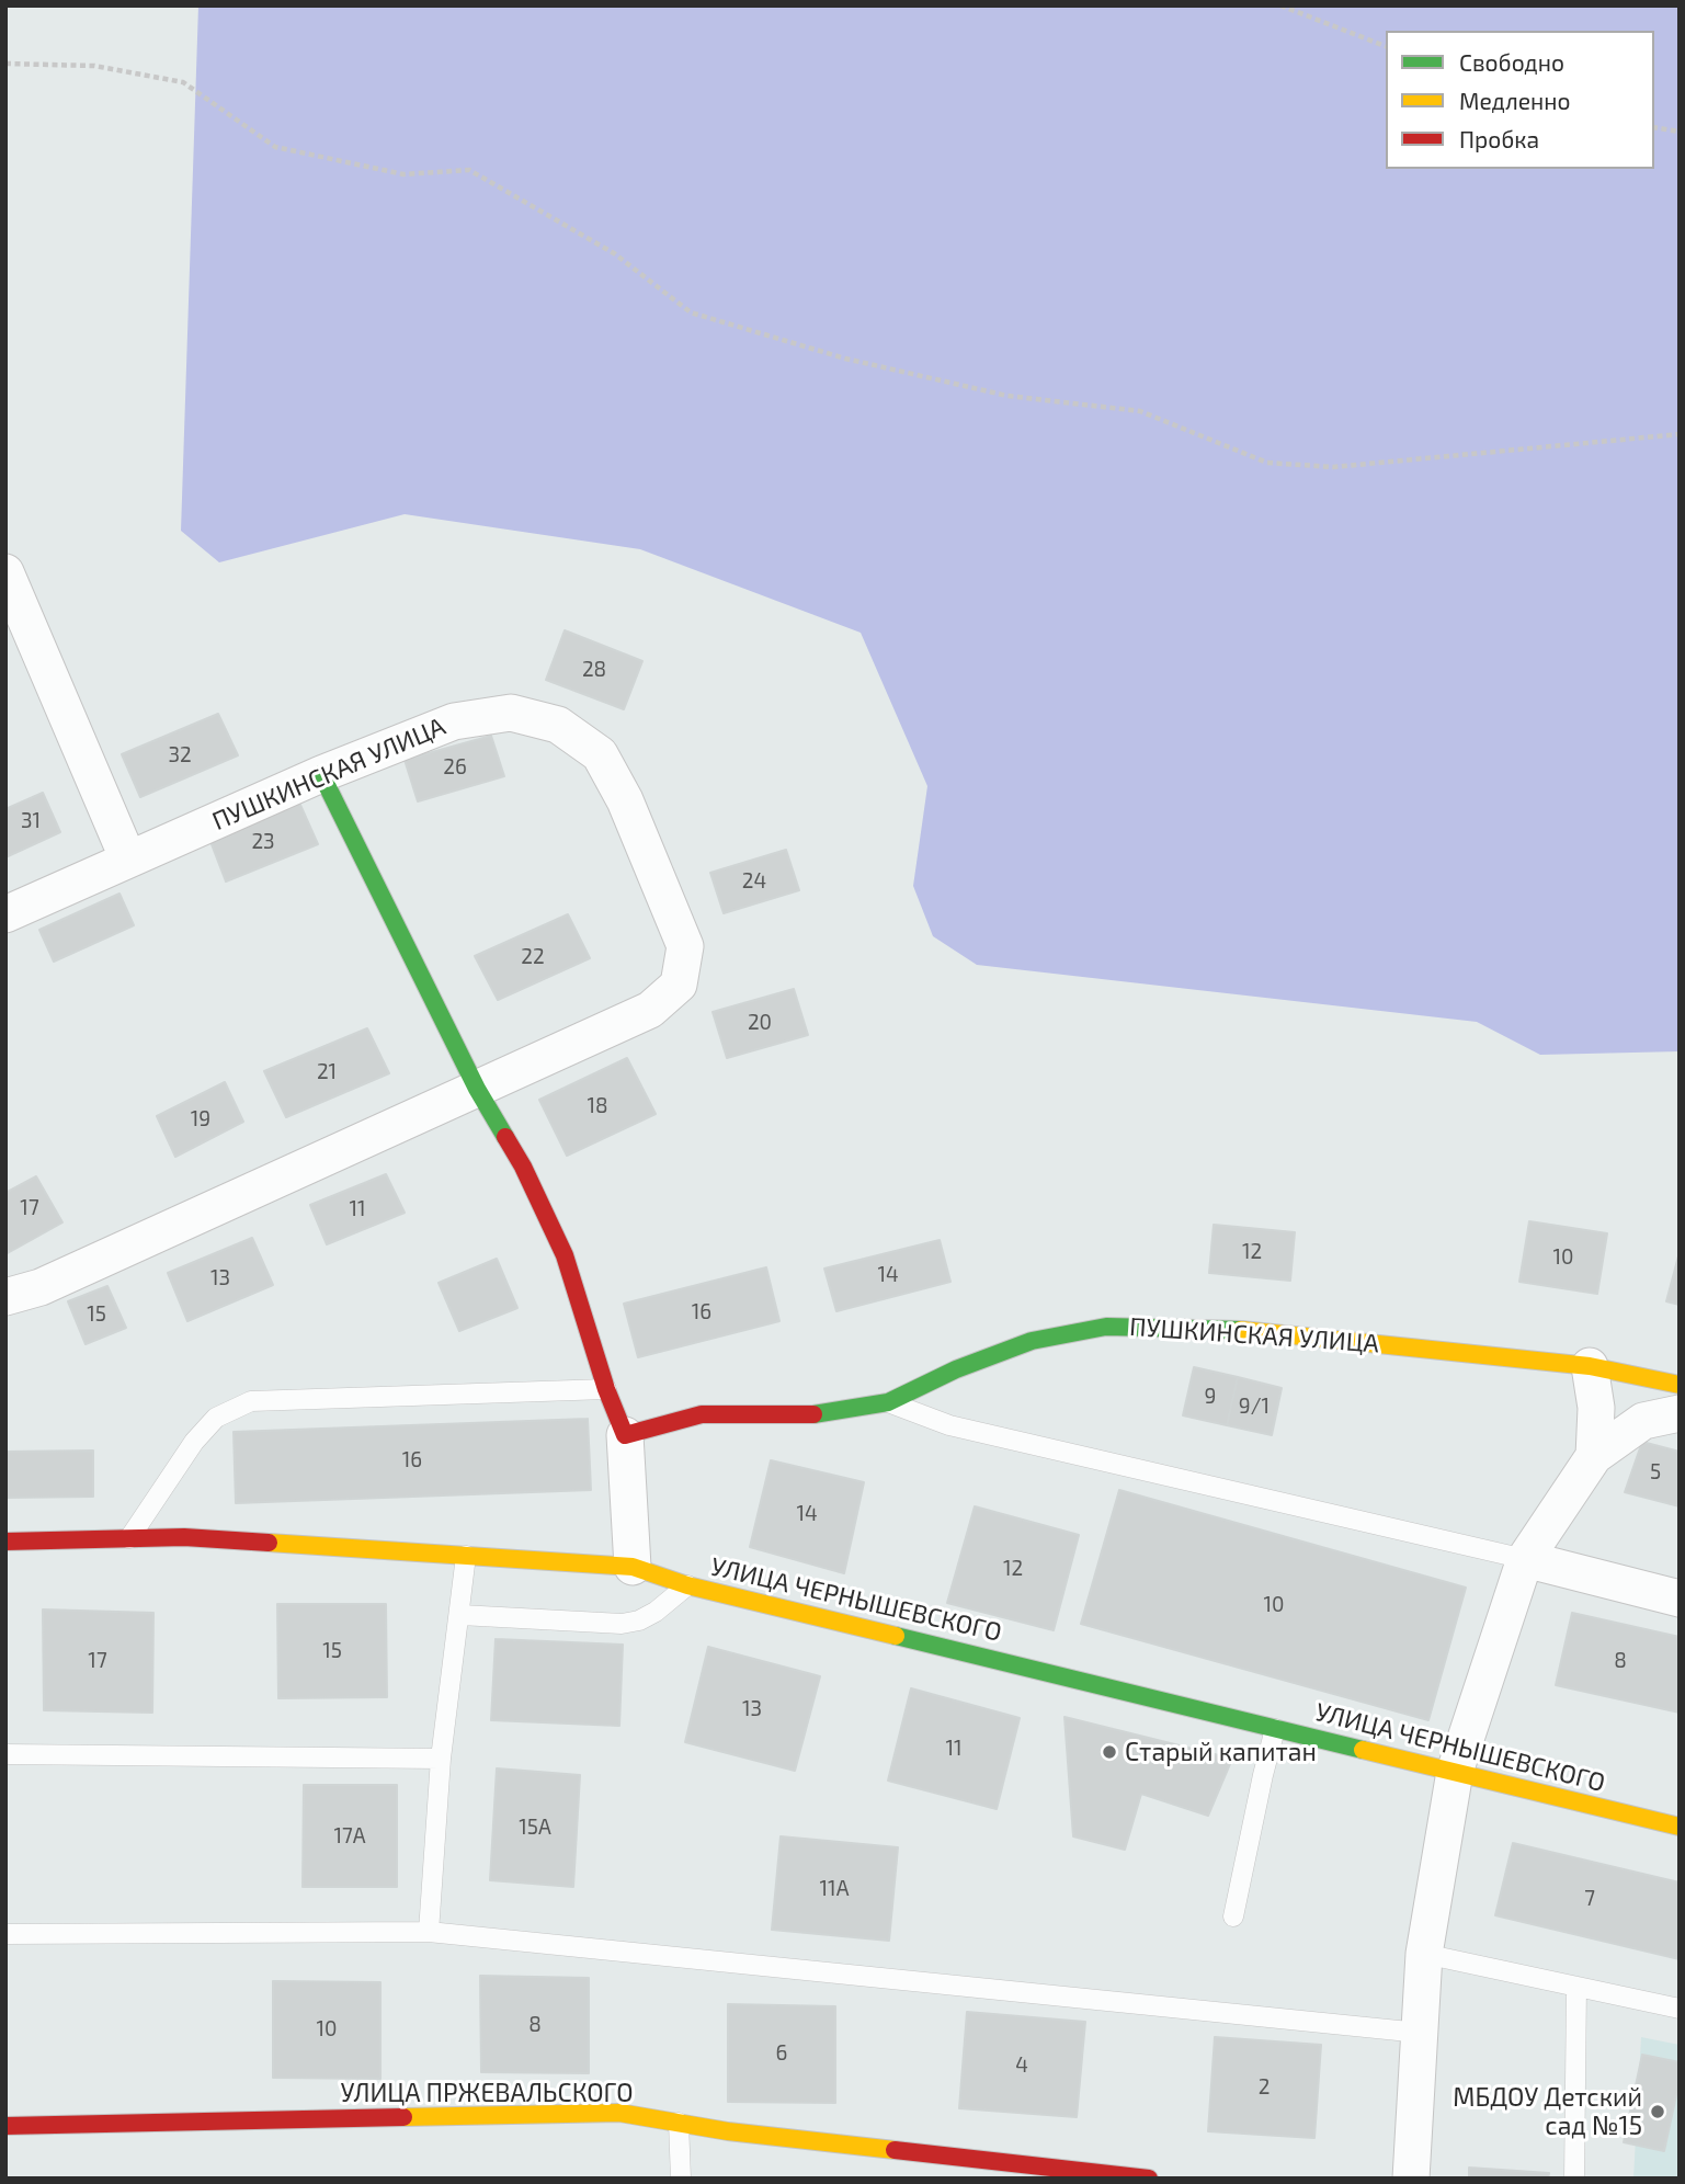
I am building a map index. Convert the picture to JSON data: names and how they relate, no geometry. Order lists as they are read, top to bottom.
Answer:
{
  "streets": {
    "street": ["ПУШКИНСКАЯ УЛИЦА", "УЛИЦА ЧЕРНЫШЕВСКОГО", "УЛИЦА ПРЖЕВАЛЬСКОГО"]
  },
  "places": ["Старый капитан", "МБДОУ Детский сад №15"],
  "house_numbers": [
    "28",
    "32",
    "26",
    "31",
    "23",
    "24",
    "22",
    "20",
    "21",
    "18",
    "19",
    "17",
    "11",
    "12",
    "10",
    "14",
    "13",
    "16",
    "15",
    "9",
    "9/1",
    "16",
    "5",
    "14",
    "12",
    "10",
    "15",
    "17",
    "8",
    "13",
    "11",
    "15А",
    "17А",
    "11А",
    "7",
    "8",
    "10",
    "6",
    "4",
    "2"
  ],
  "legend": ["Свободно", "Медленно", "Пробка"]
}
